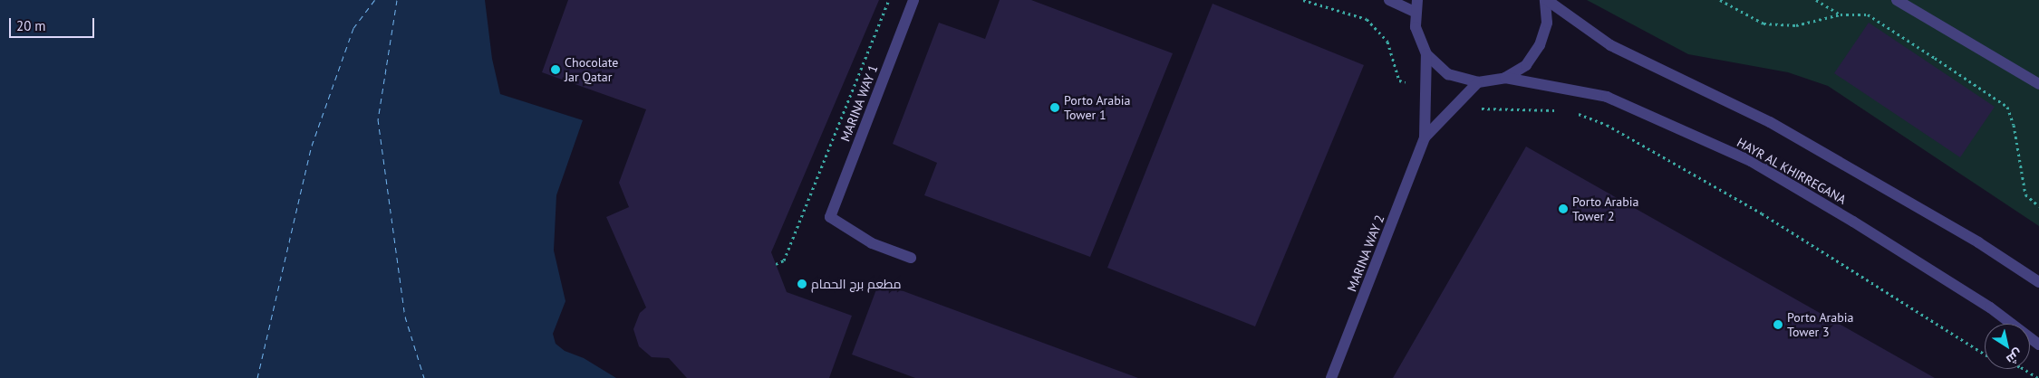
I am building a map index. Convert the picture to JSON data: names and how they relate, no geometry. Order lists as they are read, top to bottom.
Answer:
{
  "streets": {
    "street": ["MARINA WAY 1", "HAYR AL KHIRREGANA", "MARINA WAY 2"]
  },
  "places": [
    "Chocolate Jar Qatar",
    "Porto Arabia Tower 1",
    "Porto Arabia Tower 2",
    "مطعم برج الحمام",
    "Porto Arabia Tower 3"
  ],
  "scale_bar": "20 m",
  "north": "bottom right"
}
